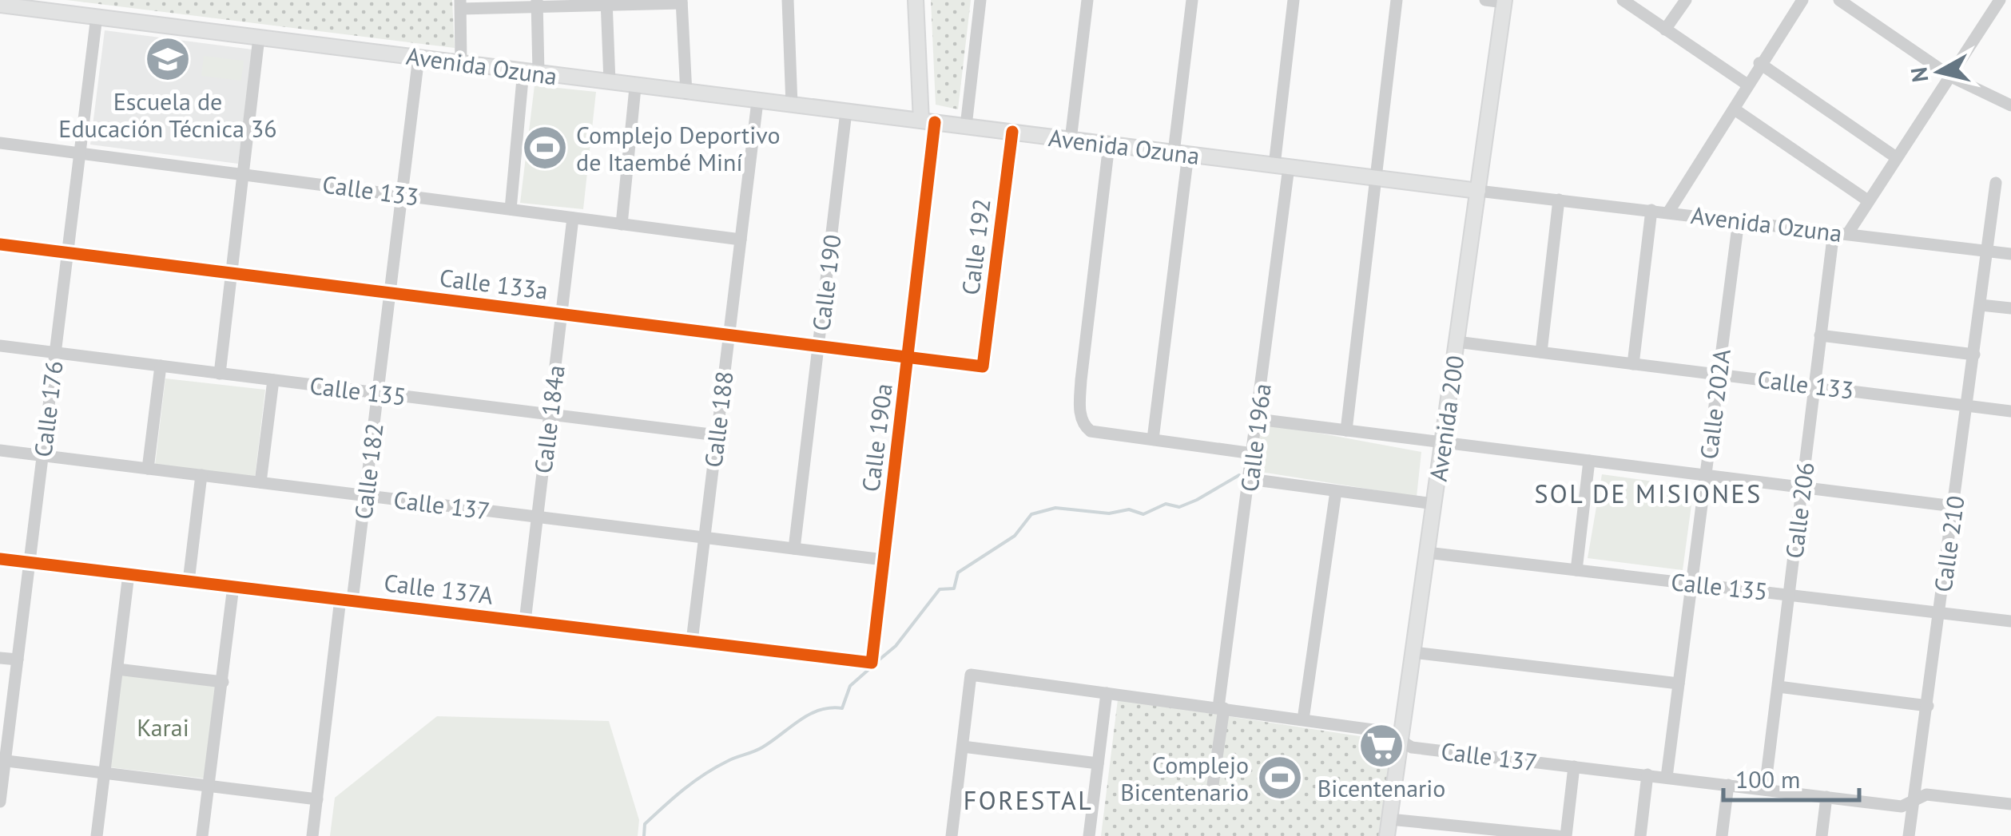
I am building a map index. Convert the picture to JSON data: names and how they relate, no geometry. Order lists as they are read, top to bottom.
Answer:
{
  "streets": {
    "main road": ["Avenida Ozuna", "Avenida 200"],
    "street": [
      "Calle 133",
      "Calle 192",
      "Calle 190",
      "Calle 133a",
      "Calle 135",
      "Calle 202A",
      "Calle 176",
      "Calle 184a",
      "Calle 188",
      "Calle 190a",
      "Calle 196a",
      "Calle 182",
      "Calle 137",
      "Calle 206",
      "Calle 210",
      "Calle 137A"
    ]
  },
  "crossings": [
    ["Avenida Ozuna", "Calle 192"],
    ["Avenida Ozuna", "Calle 190"],
    ["Avenida Ozuna", "Calle 202A"],
    ["Avenida Ozuna", "Calle 176"],
    ["Avenida Ozuna", "Avenida 200"],
    ["Avenida Ozuna", "Calle 188"],
    ["Avenida Ozuna", "Calle 190a"],
    ["Avenida Ozuna", "Calle 196a"],
    ["Avenida Ozuna", "Calle 182"],
    ["Avenida Ozuna", "Calle 206"],
    ["Avenida Ozuna", "Calle 210"],
    ["Calle 133", "Calle 202A"],
    ["Calle 133", "Calle 176"],
    ["Calle 133", "Avenida 200"],
    ["Calle 133", "Calle 184a"],
    ["Calle 133", "Calle 188"],
    ["Calle 133", "Calle 182"],
    ["Calle 133", "Calle 206"],
    ["Calle 133", "Calle 210"],
    ["Calle 192", "Calle 133a"],
    ["Calle 190", "Calle 133a"],
    ["Calle 190", "Calle 137"],
    ["Calle 133a", "Calle 176"],
    ["Calle 133a", "Calle 184a"],
    ["Calle 133a", "Calle 188"],
    ["Calle 133a", "Calle 190a"],
    ["Calle 133a", "Calle 182"],
    ["Calle 135", "Calle 202A"],
    ["Calle 135", "Calle 176"],
    ["Calle 135", "Avenida 200"],
    ["Calle 135", "Calle 184a"],
    ["Calle 135", "Calle 188"],
    ["Calle 135", "Calle 182"],
    ["Calle 135", "Calle 206"],
    ["Calle 135", "Calle 210"],
    ["Calle 202A", "Calle 137"],
    ["Calle 176", "Calle 137"],
    ["Calle 176", "Calle 137A"],
    ["Avenida 200", "Calle 137"],
    ["Calle 184a", "Calle 137"],
    ["Calle 184a", "Calle 137A"],
    ["Calle 188", "Calle 137"],
    ["Calle 188", "Calle 137A"],
    ["Calle 190a", "Calle 137"],
    ["Calle 190a", "Calle 137A"],
    ["Calle 196a", "Calle 137"],
    ["Calle 182", "Calle 137"],
    ["Calle 182", "Calle 137A"],
    ["Calle 137", "Calle 206"],
    ["Calle 137", "Calle 210"]
  ],
  "districts": ["SOL DE MISIONES", "FORESTAL"],
  "parks": ["Karai"],
  "places": {
    "school or university": ["Escuela de Educación Técnica 36"],
    "sports": ["Complejo Deportivo de Itaembé Miní", "Complejo Bicentenario"],
    "supermarket": ["Bicentenario"]
  },
  "scale_bar": "100 m",
  "north": "left"
}
